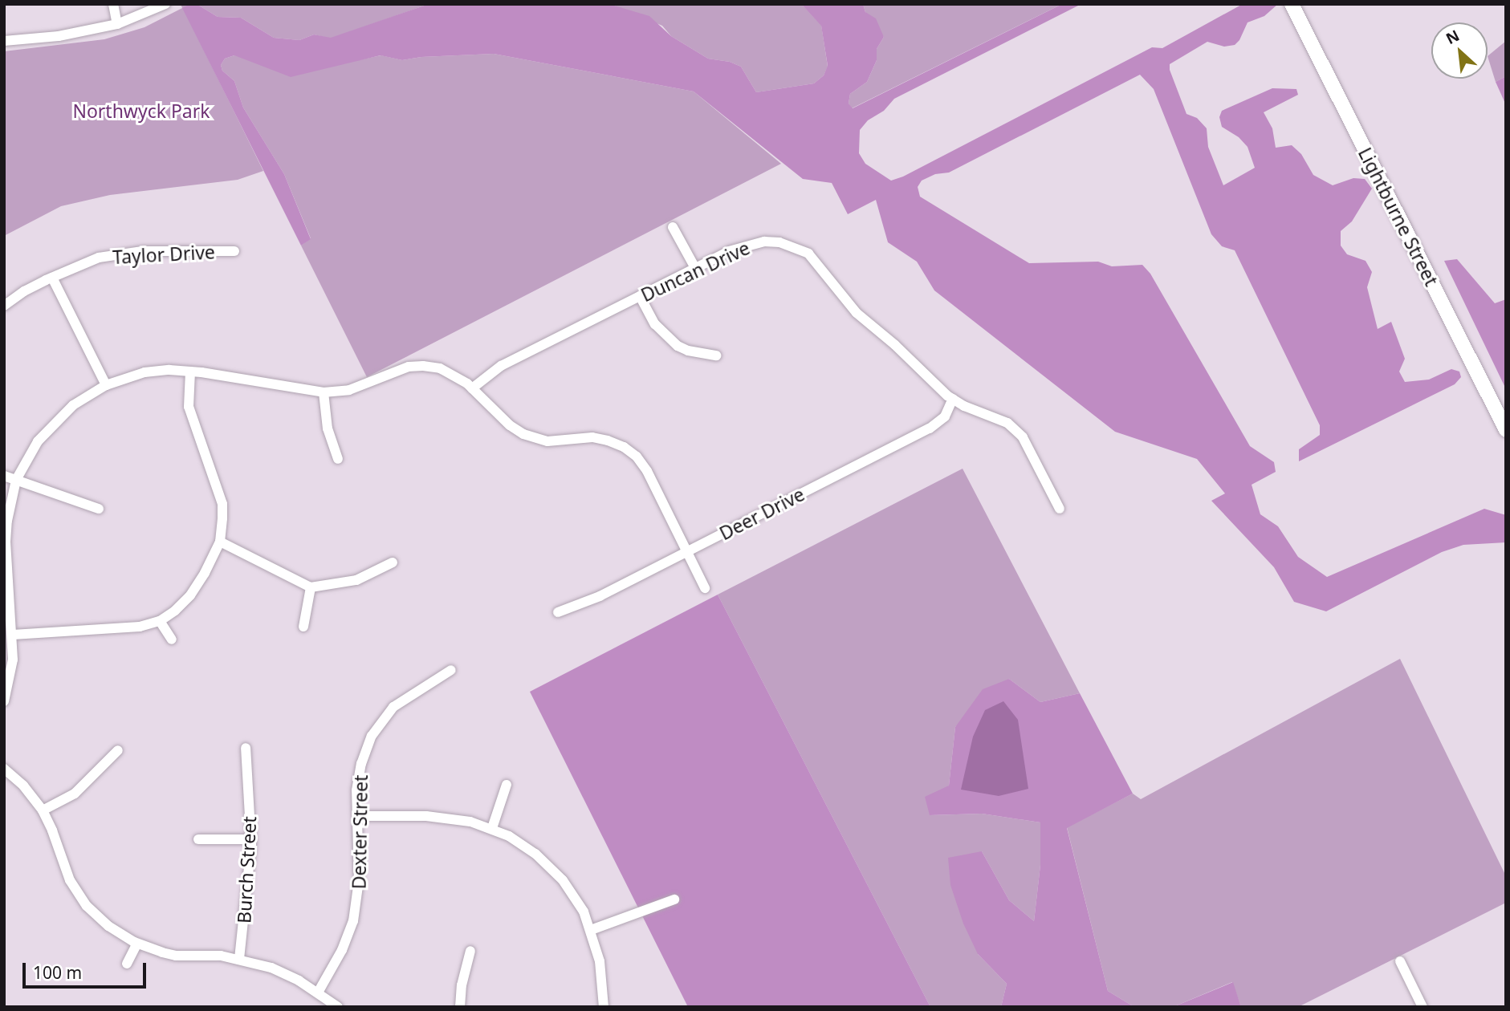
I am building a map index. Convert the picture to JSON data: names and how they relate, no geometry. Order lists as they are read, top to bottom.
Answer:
{
  "streets": {
    "main road": ["Lightburne Street"],
    "street": [
      "Taylor Drive",
      "Duncan Drive",
      "Deer Drive",
      "Dexter Street",
      "Burch Street"
    ]
  },
  "crossings": [
    ["Duncan Drive", "Deer Drive"]
  ],
  "parks": ["Northwyck Park"],
  "scale_bar": "100 m",
  "north": "top left"
}
